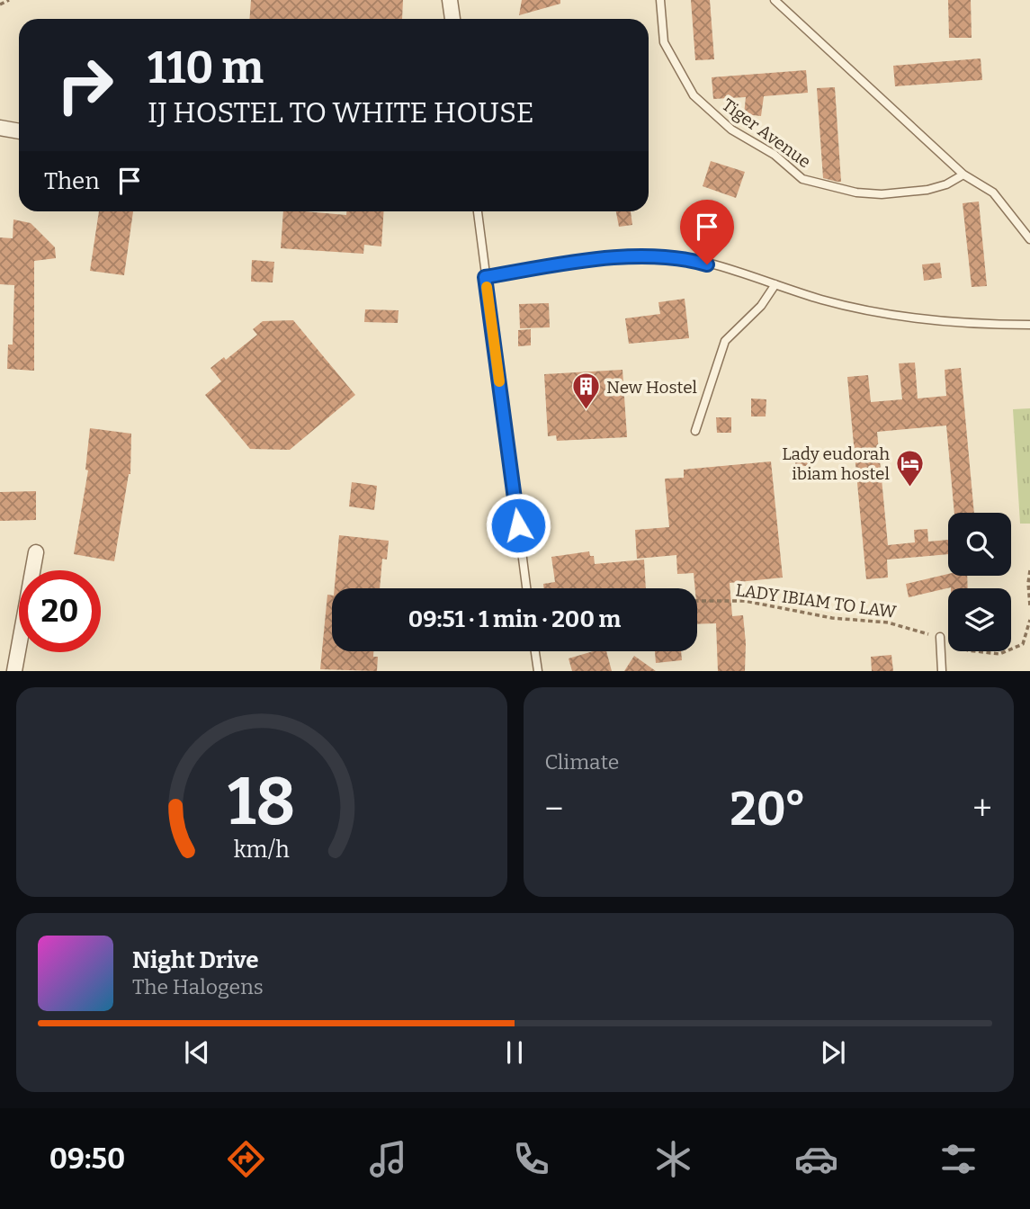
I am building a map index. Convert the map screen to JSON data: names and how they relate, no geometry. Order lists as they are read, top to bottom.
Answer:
{
  "streets": {
    "lane": ["Tiger Avenue"],
    "path": ["LADY IBIAM TO LAW"]
  },
  "places": {
    "building": ["New Hostel"],
    "hotel": ["Lady eudorah ibiam hostel"]
  },
  "page": {
    "turn": ["110 m", "IJ HOSTEL TO WHITE HOUSE"],
    "then": "Then",
    "limit": "20",
    "trip": "09:51 · 1 min · 200 m",
    "tile": "Climate",
    "heat": ["−", "20°", "+"],
    "song": ["Night Drive", "The Halogens"],
    "tabs": "09:50",
    "gauge": ["18", "km/h"]
  }
}
